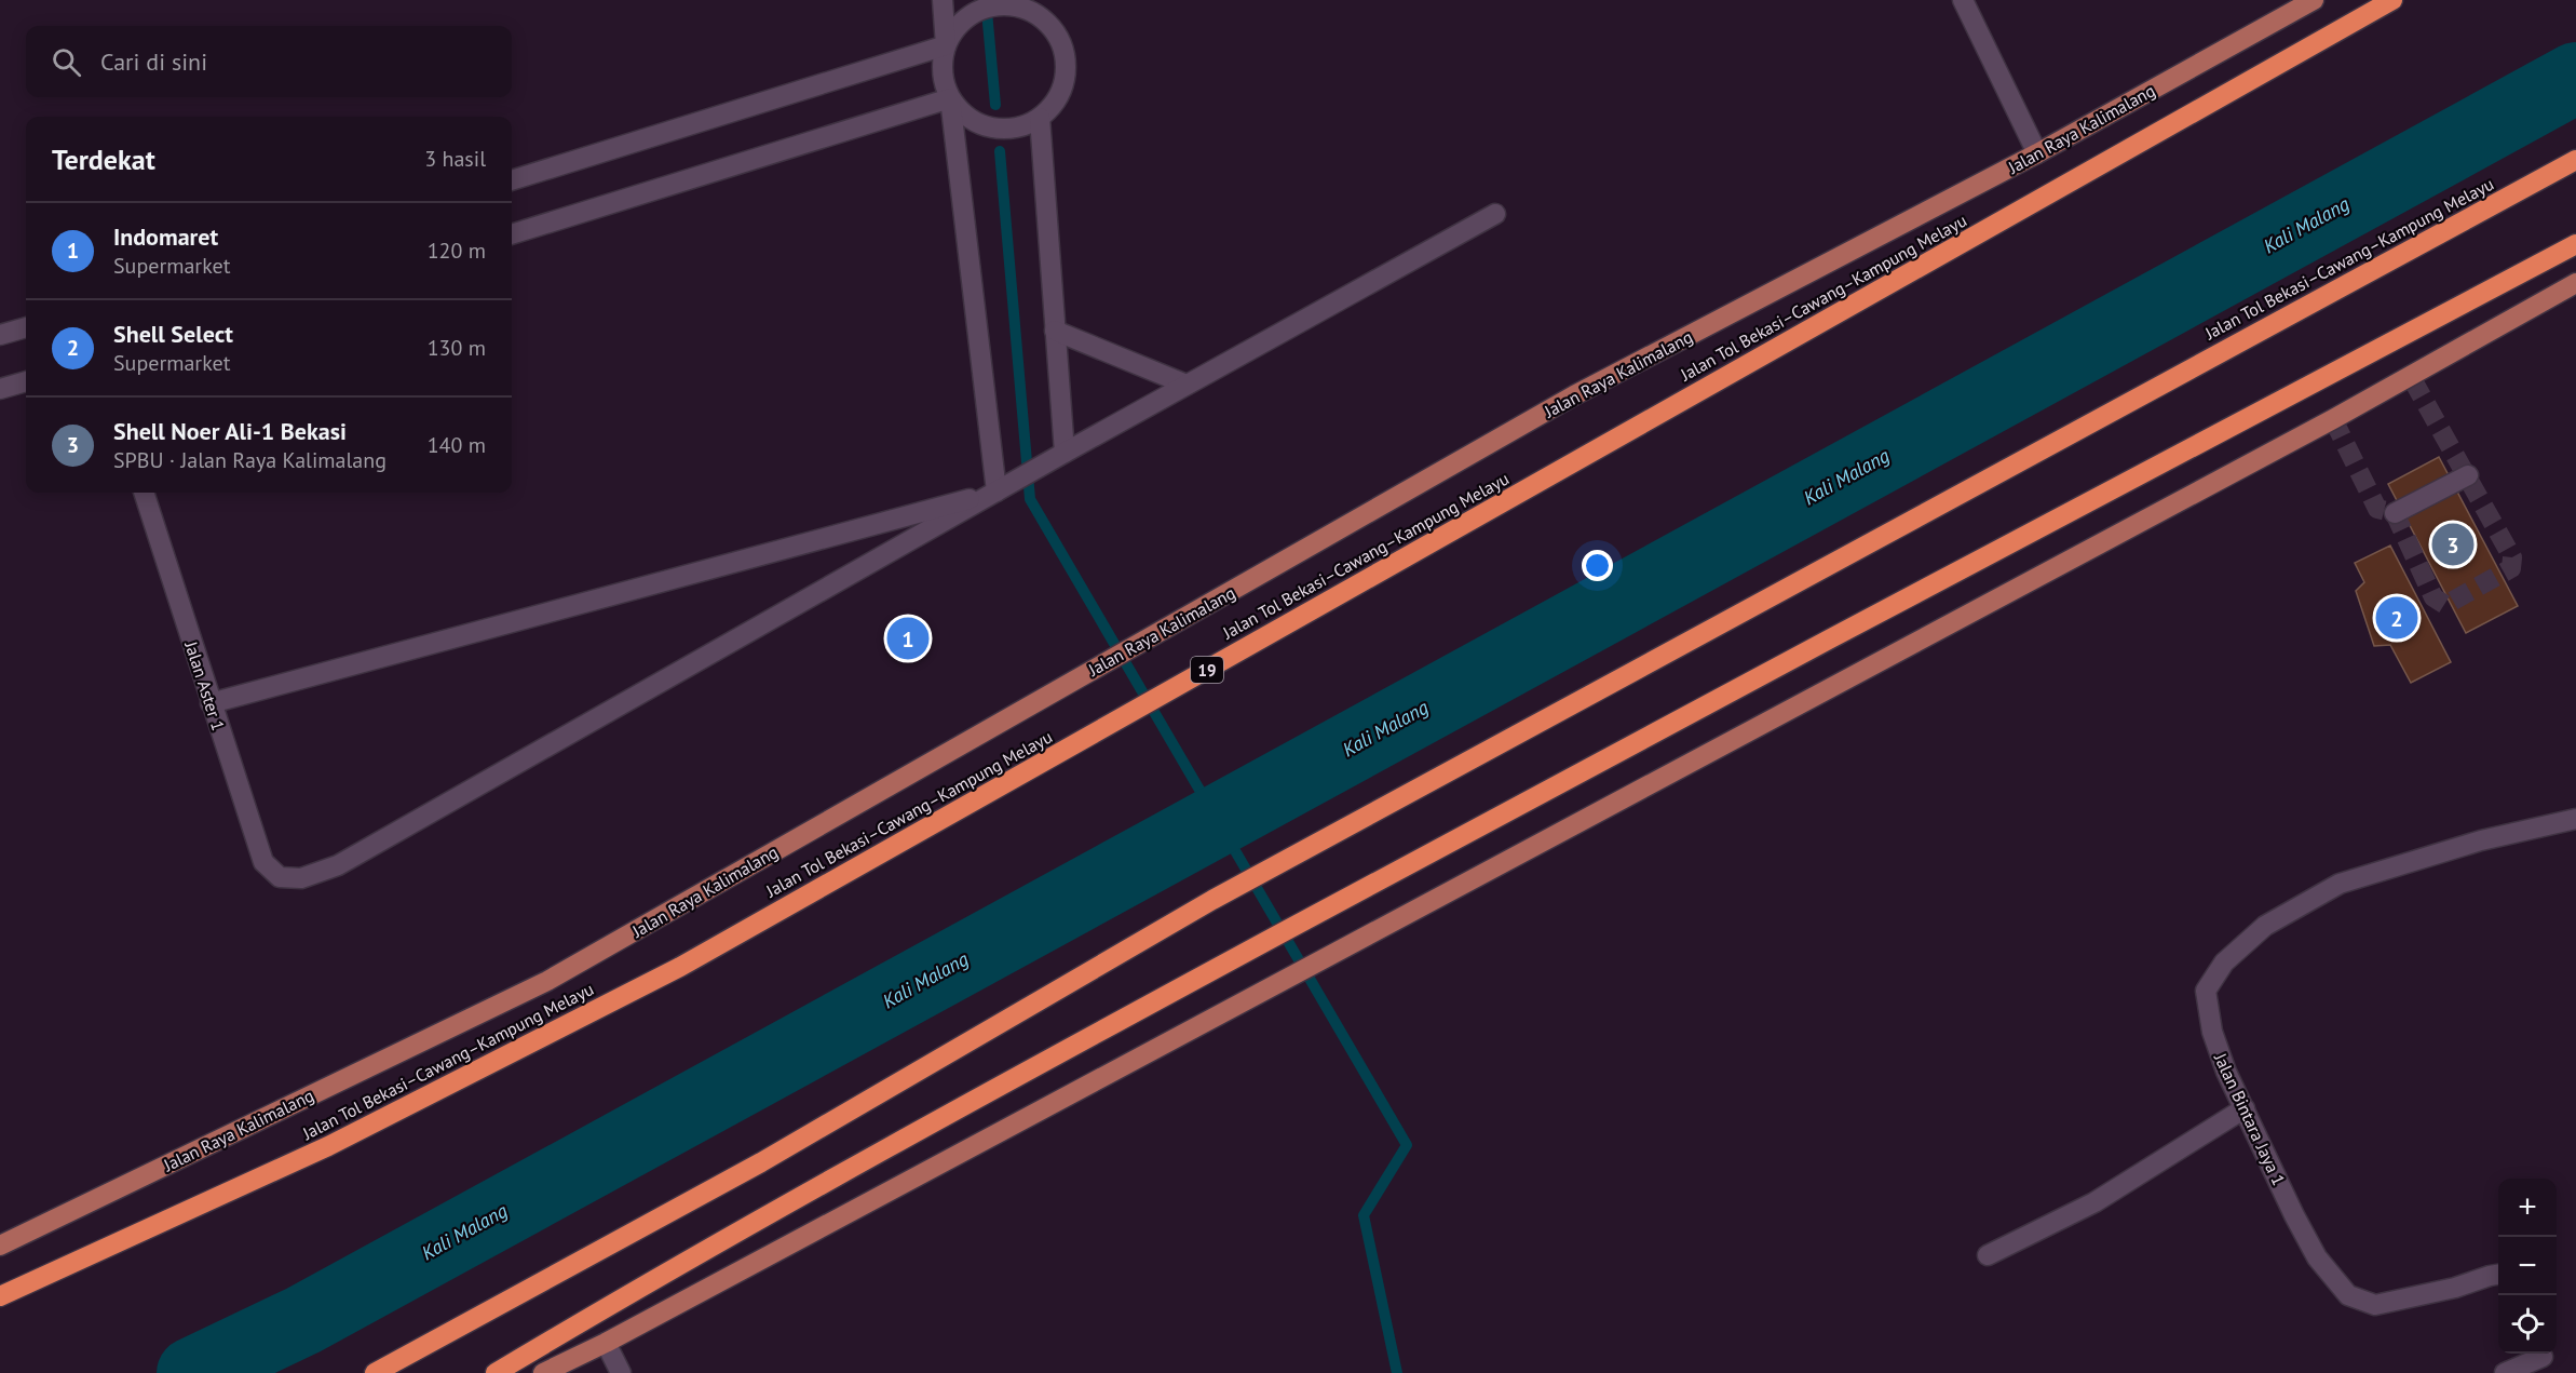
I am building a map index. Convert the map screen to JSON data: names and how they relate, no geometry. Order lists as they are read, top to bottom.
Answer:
{
  "streets": {
    "highway": ["Jalan Tol Bekasi–Cawang–Kampung Melayu", "19"],
    "main road": ["Jalan Raya Kalimalang"],
    "street": ["Jalan Aster 1", "Jalan Bintara Jaya 1"]
  },
  "water": ["Kali Malang"],
  "page": {
    "search": "Cari di sini",
    "heading": ["Terdekat", "3 hasil"],
    "list": [
      {
        "mark": "1",
        "name": "Indomaret",
        "note": "Supermarket",
        "value": "120 m"
      },
      {
        "mark": "2",
        "name": "Shell Select",
        "note": "Supermarket",
        "value": "130 m"
      },
      {
        "mark": "3",
        "name": "Shell Noer Ali-1 Bekasi",
        "note": "SPBU · Jalan Raya Kalimalang",
        "value": "140 m"
      }
    ],
    "pins": ["3", "2", "1"],
    "map_buttons": ["+", "−"]
  }
}
